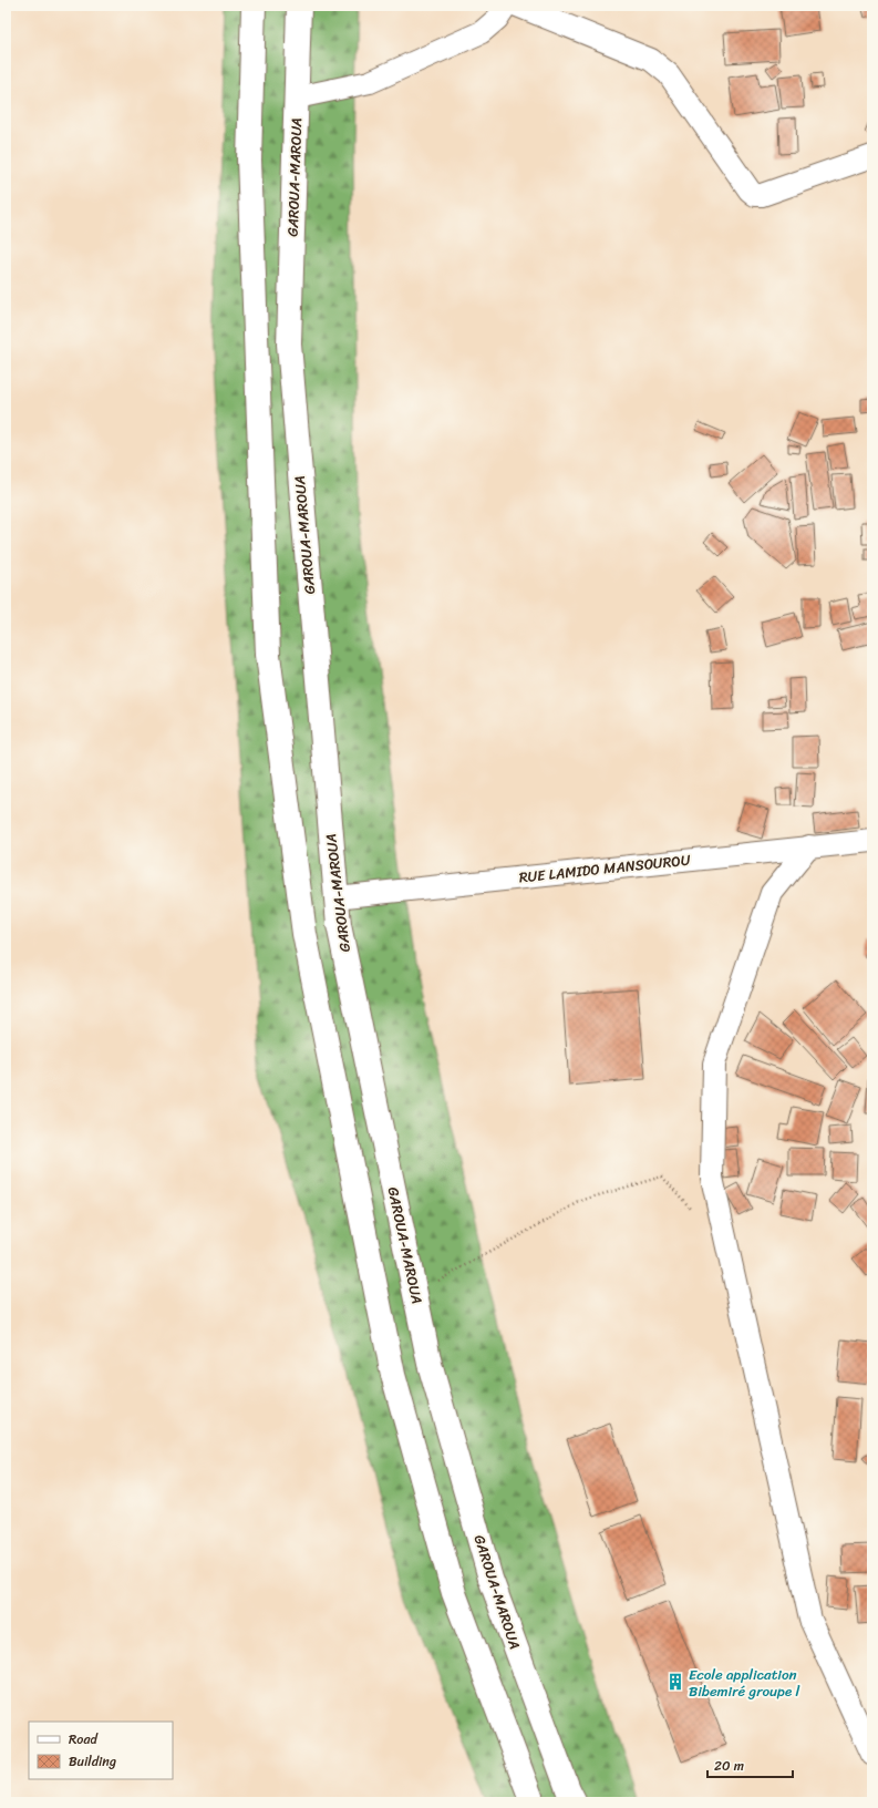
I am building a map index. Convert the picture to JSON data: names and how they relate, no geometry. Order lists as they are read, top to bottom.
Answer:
{
  "streets": {
    "highway": ["GAROUA-MAROUA"],
    "street": ["RUE LAMIDO MANSOUROU"]
  },
  "crossings": [
    ["GAROUA-MAROUA", "RUE LAMIDO MANSOUROU"]
  ],
  "places": {
    "building": ["Ecole application Bibemiré groupe l"]
  },
  "legend": ["Road", "Building"],
  "scale_bar": "20 m"
}
